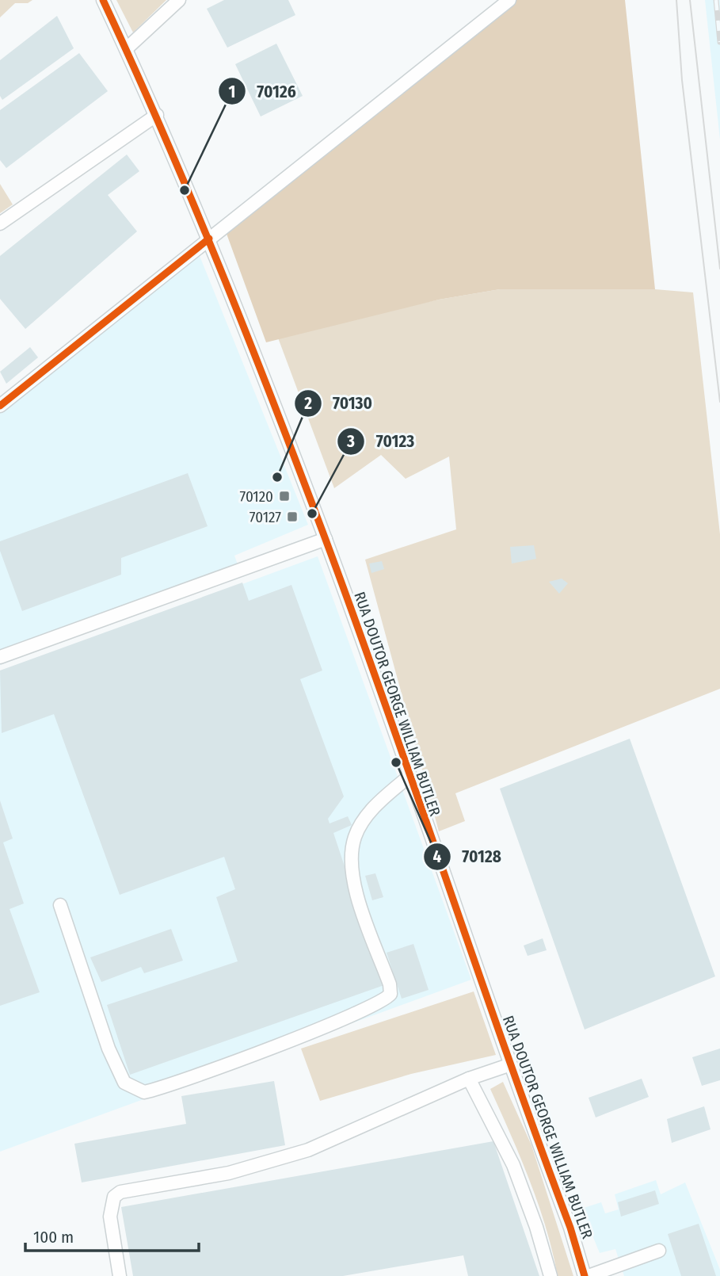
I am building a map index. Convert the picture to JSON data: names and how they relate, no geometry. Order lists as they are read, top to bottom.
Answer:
{
  "streets": {
    "street": ["RUA DOUTOR GEORGE WILLIAM BUTLER"]
  },
  "places": {
    "other": [
      "70126",
      "70130",
      "70123",
      "70128"
    ],
    "transit": ["70120", "70127"]
  },
  "scale_bar": "100 m"
}
